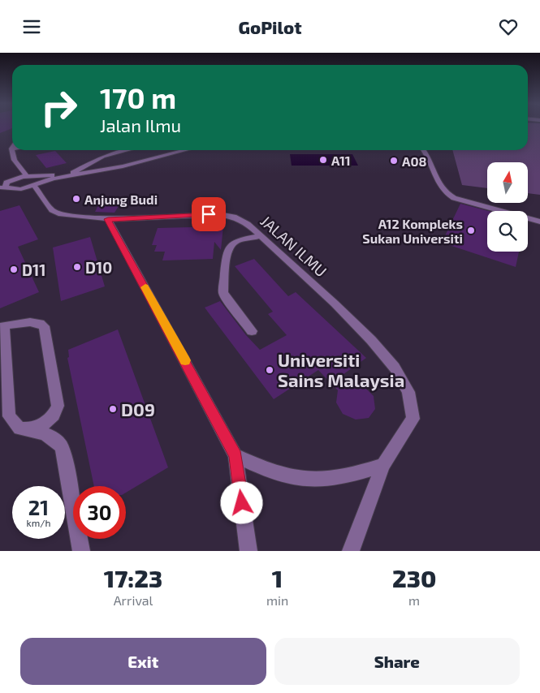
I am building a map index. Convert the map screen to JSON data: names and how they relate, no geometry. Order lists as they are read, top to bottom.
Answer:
{
  "streets": {
    "street": ["JALAN ILMU"]
  },
  "places": [
    "A11",
    "A08",
    "Anjung Budi",
    "A12 Kompleks Sukan Universiti",
    "D10",
    "D11",
    "Universiti Sains Malaysia",
    "D09"
  ],
  "north": "top",
  "page": {
    "header": "GoPilot",
    "turn": ["170 m", "Jalan Ilmu"],
    "speed": "21 km/h",
    "limit": "30",
    "eta": [
      "17:23",
      "Arrival",
      "1",
      "min",
      "230",
      "m"
    ],
    "buttons": ["Exit", "Share"]
  }
}
